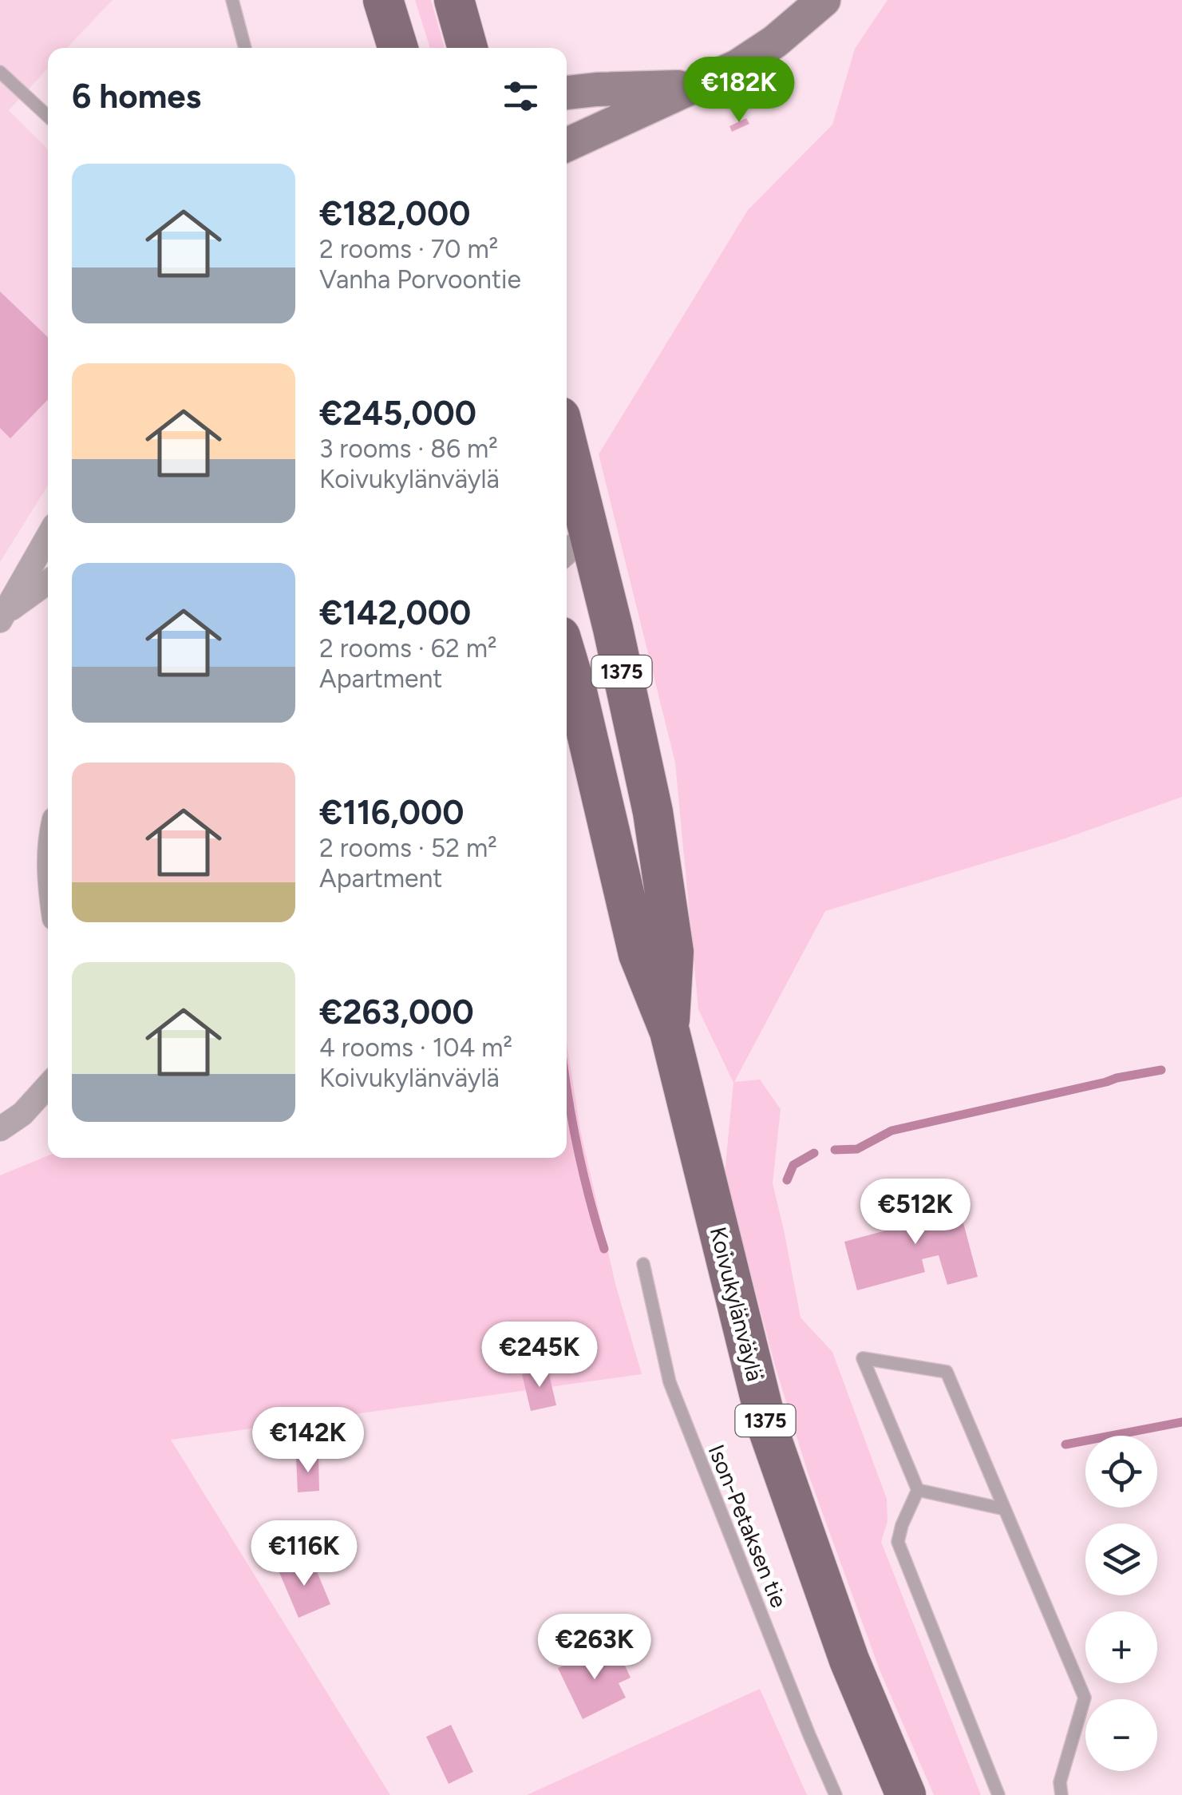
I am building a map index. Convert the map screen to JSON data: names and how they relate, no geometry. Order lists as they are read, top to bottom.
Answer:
{
  "streets": {
    "main road": ["1375", "Koivukylänväylä"],
    "lane": ["Ison-Petaksen tie"]
  },
  "page": {
    "heading": "6 homes",
    "price": [
      "€182K",
      "€512K",
      "€245K",
      "€142K",
      "€116K",
      "€263K"
    ],
    "list": [
      {
        "name": "€182,000",
        "note": "2 rooms · 70 m² · Vanha Porvoontie"
      },
      {
        "name": "€245,000",
        "note": "3 rooms · 86 m² · Koivukylänväylä"
      },
      {
        "name": "€142,000",
        "note": "2 rooms · 62 m² · Apartment"
      },
      {
        "name": "€116,000",
        "note": "2 rooms · 52 m² · Apartment"
      },
      {
        "name": "€263,000",
        "note": "4 rooms · 104 m² · Koivukylänväylä"
      }
    ],
    "map_buttons": ["+", "−"]
  }
}
